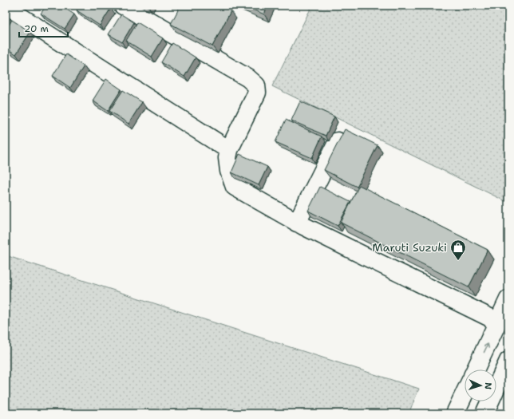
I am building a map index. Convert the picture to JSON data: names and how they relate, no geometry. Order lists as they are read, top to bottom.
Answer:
{
  "places": {
    "shop": ["Maruti Suzuki"]
  },
  "scale_bar": "20 m",
  "north": "right"
}
